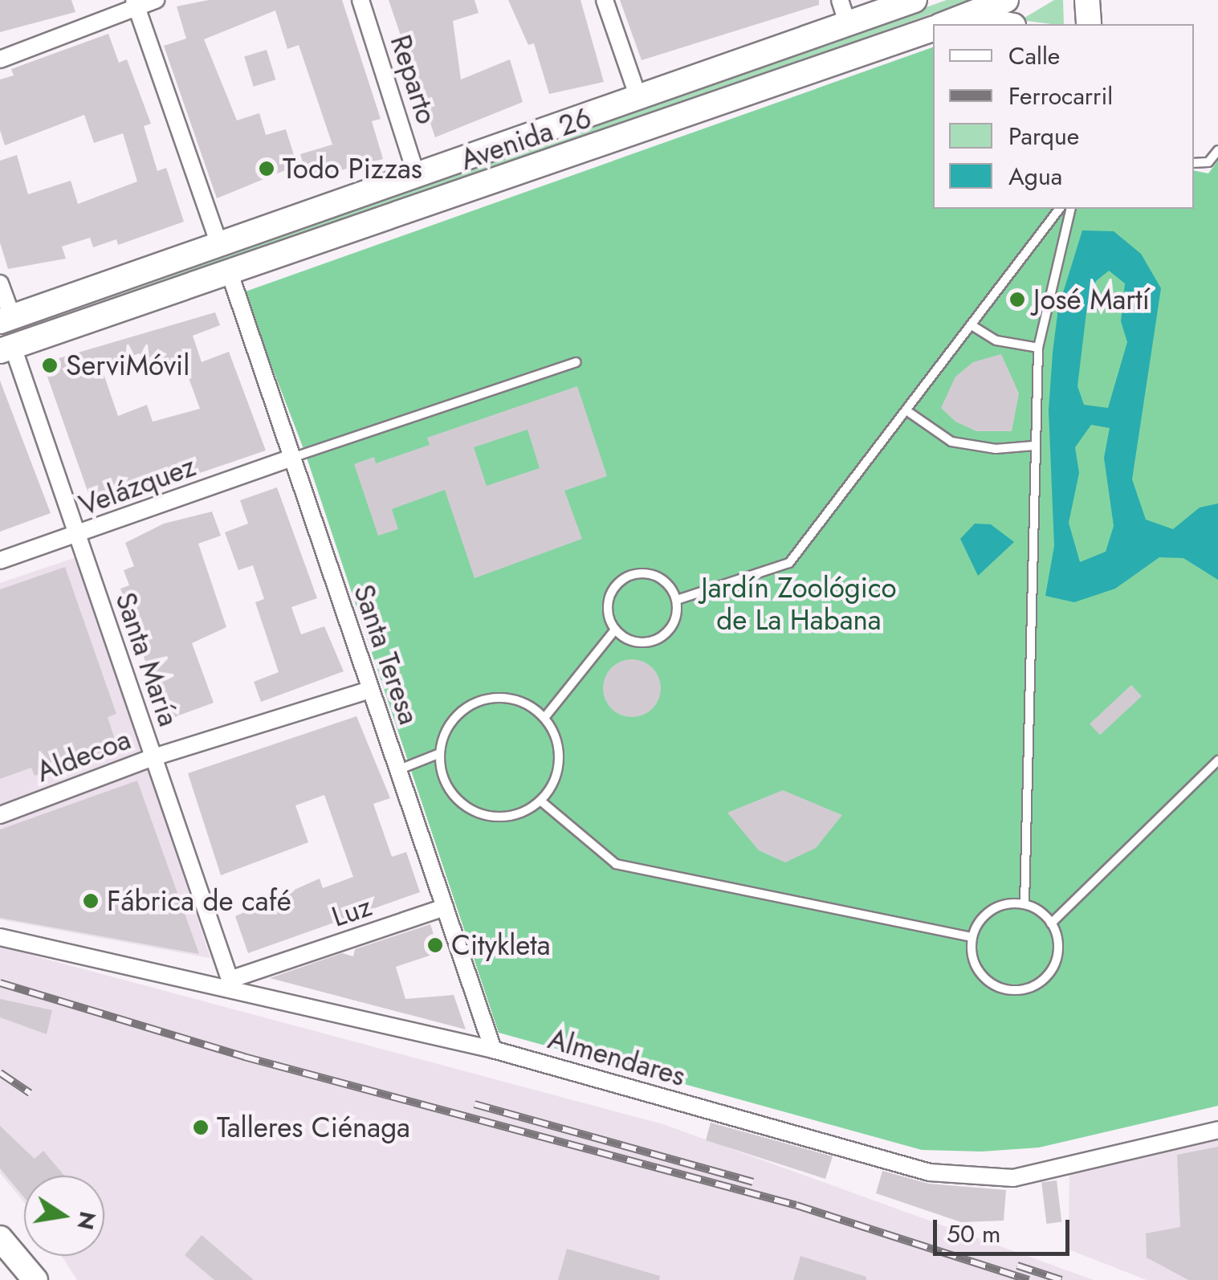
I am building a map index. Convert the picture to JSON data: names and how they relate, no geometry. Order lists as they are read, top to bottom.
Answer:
{
  "streets": {
    "main road": ["Avenida 26"],
    "street": [
      "Reparto",
      "Velázquez",
      "Santa Teresa",
      "Santa María",
      "Aldecoa",
      "Luz",
      "Almendares"
    ]
  },
  "crossings": [
    ["Reparto", "Avenida 26"],
    ["Avenida 26", "Santa Teresa"],
    ["Avenida 26", "Santa María"],
    ["Velázquez", "Santa Teresa"],
    ["Velázquez", "Santa María"],
    ["Santa Teresa", "Aldecoa"],
    ["Santa Teresa", "Luz"],
    ["Santa Teresa", "Almendares"],
    ["Santa María", "Aldecoa"],
    ["Santa María", "Luz"],
    ["Santa María", "Almendares"],
    ["Luz", "Almendares"]
  ],
  "parks": ["Jardín Zoológico de La Habana"],
  "places": [
    "Todo Pizzas",
    "José Martí",
    "ServiMóvil",
    "Fábrica de café",
    "Citykleta",
    "Talleres Ciénaga"
  ],
  "legend": [
    "Calle",
    "Ferrocarril",
    "Parque",
    "Agua"
  ],
  "scale_bar": "50 m",
  "north": "right"
}
